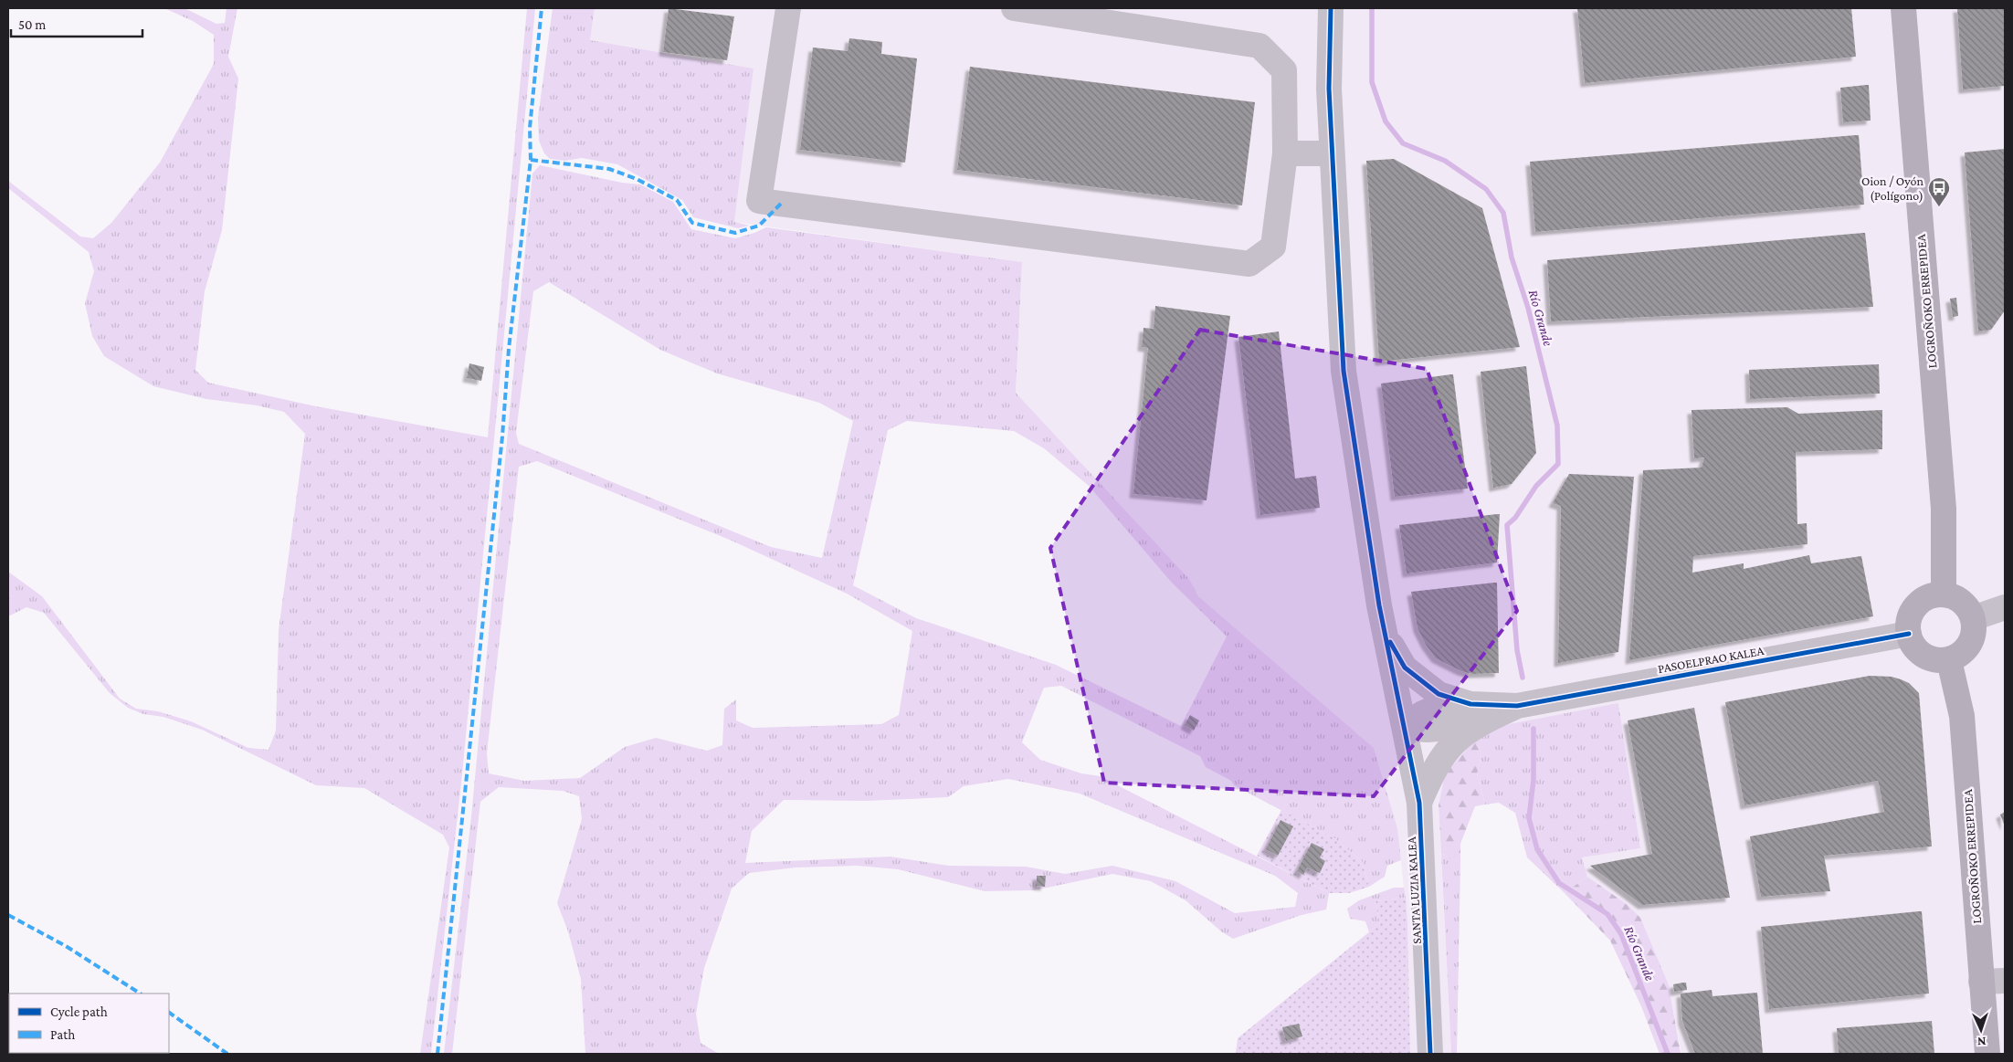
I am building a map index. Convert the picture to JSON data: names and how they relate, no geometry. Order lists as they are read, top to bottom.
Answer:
{
  "streets": {
    "main road": ["LOGROÑOKO ERREPIDEA"],
    "street": ["PASOELPRAO KALEA", "SANTA LUZIA KALEA"]
  },
  "crossings": [
    ["LOGROÑOKO ERREPIDEA", "PASOELPRAO KALEA"]
  ],
  "water": ["Río Grande"],
  "places": {
    "bus stop": ["Oion / Oyón (Polígono)"]
  },
  "legend": ["Cycle path", "Path"],
  "scale_bar": "50 m",
  "north": "bottom"
}
